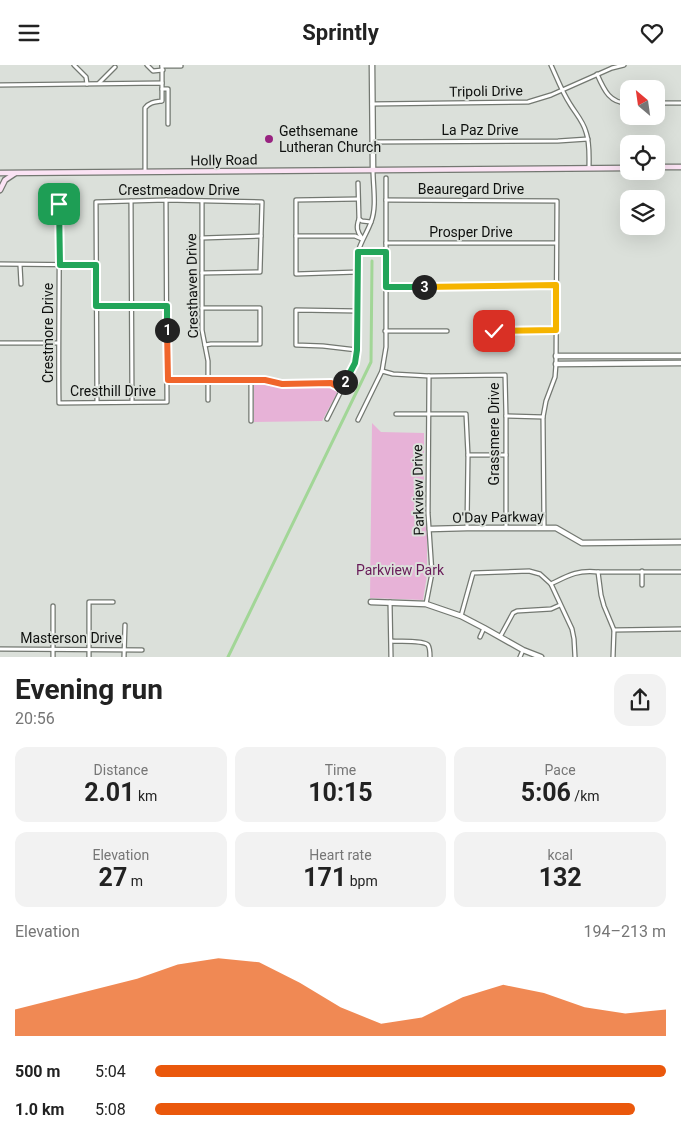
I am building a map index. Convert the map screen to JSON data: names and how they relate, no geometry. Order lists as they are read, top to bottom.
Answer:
{
  "streets": {
    "main road": ["Holly Road"],
    "street": [
      "Tripoli Drive",
      "La Paz Drive",
      "Beauregard Drive",
      "Crestmeadow Drive",
      "Prosper Drive",
      "Cresthaven Drive",
      "Crestmore Drive",
      "Cresthill Drive",
      "Grassmere Drive",
      "Parkview Drive",
      "O'Day Parkway",
      "Masterson Drive"
    ]
  },
  "crossings": [
    ["Beauregard Drive", "Prosper Drive"],
    ["Crestmeadow Drive", "Cresthaven Drive"],
    ["Cresthaven Drive", "Cresthill Drive"],
    ["Crestmore Drive", "Cresthill Drive"],
    ["Grassmere Drive", "Parkview Drive"],
    ["Grassmere Drive", "O'Day Parkway"],
    ["Parkview Drive", "O'Day Parkway"]
  ],
  "parks": ["Parkview Park"],
  "places": ["Gethsemane Lutheran Church"],
  "north": "top left",
  "page": {
    "header": "Sprintly",
    "pins": ["3", "1", "2"],
    "heading": ["Evening run", "20:56"],
    "stats": [
      ["Distance", "2.01 km"],
      ["Time", "10:15"],
      ["Pace", "5:06 /km"],
      ["Elevation", "27 m"],
      ["Heart rate", "171 bpm"],
      ["kcal", "132"]
    ],
    "chart": ["Elevation", "194–213 m"],
    "list": [
      {
        "name": "500 m",
        "note": "5:04"
      },
      {
        "name": "1.0 km",
        "note": "5:08"
      }
    ]
  }
}
